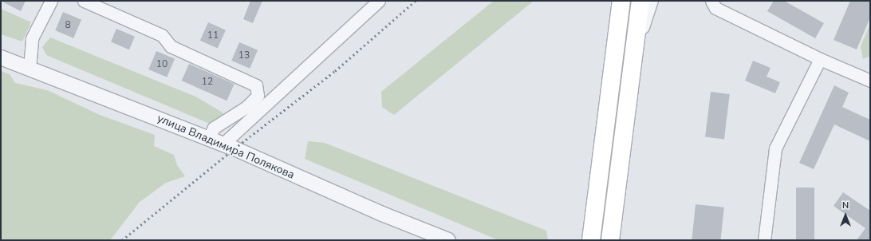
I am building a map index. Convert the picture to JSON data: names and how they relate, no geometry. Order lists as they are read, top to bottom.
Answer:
{
  "streets": {
    "street": ["улица Владимира Полякова"]
  },
  "house_numbers": [
    "8",
    "11",
    "13",
    "10",
    "12"
  ],
  "north": "top"
}
